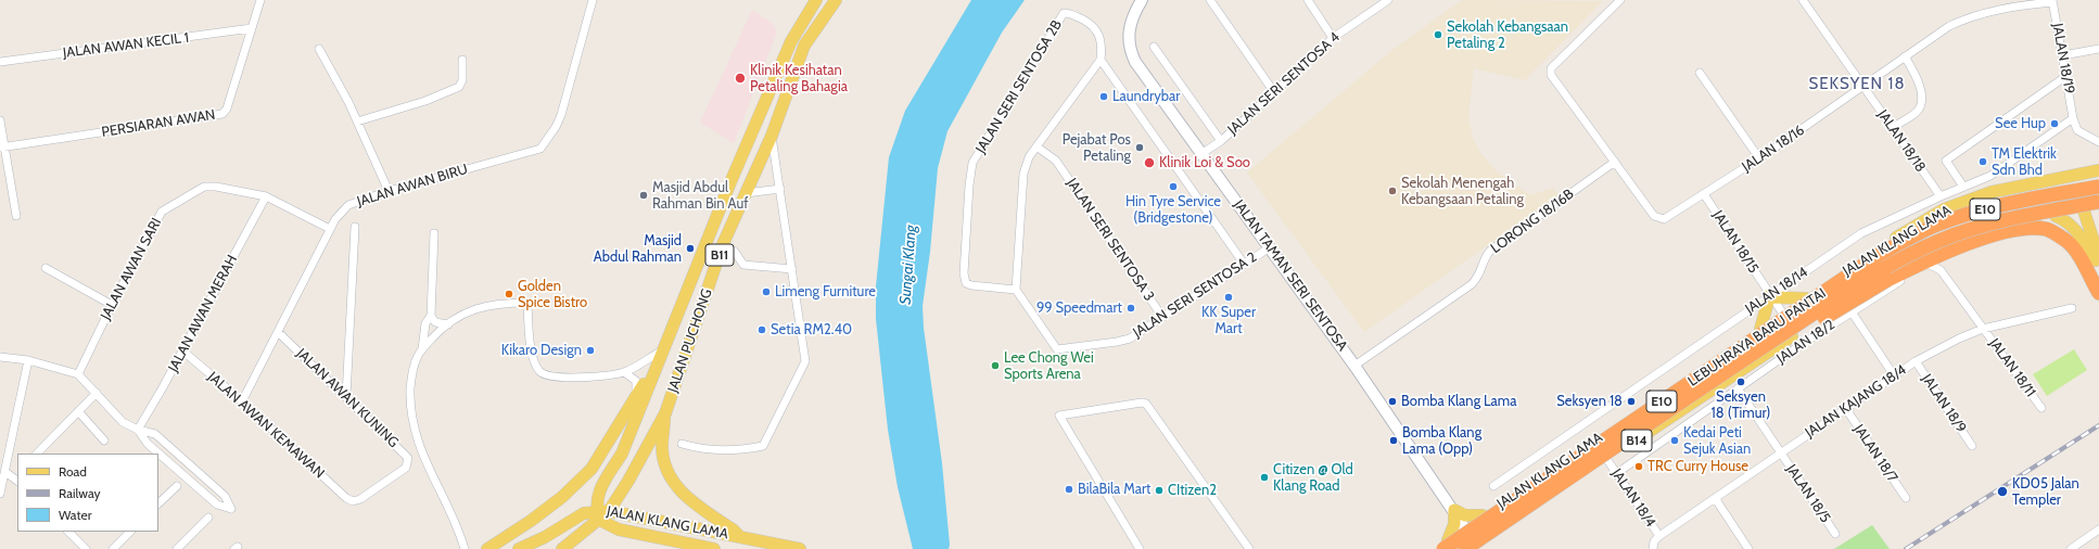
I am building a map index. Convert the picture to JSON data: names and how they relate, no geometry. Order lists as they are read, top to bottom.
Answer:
{
  "streets": {
    "highway": ["E10", "LEBUHRAYA BARU PANTAI"],
    "main road": [
      "JALAN KLANG LAMA",
      "B11",
      "JALAN TAMAN SERI SENTOSA",
      "JALAN PUCHONG",
      "B14"
    ],
    "street": [
      "JALAN AWAN KECIL 1",
      "JALAN 18/19",
      "JALAN SERI SENTOSA 4",
      "JALAN SERI SENTOSA 2B",
      "PERSIARAN AWAN",
      "JALAN 18/18",
      "JALAN 18/16",
      "JALAN AWAN BIRU",
      "LORONG 18/16B",
      "JALAN SERI SENTOSA 3",
      "JALAN 18/15",
      "JALAN AWAN SARI",
      "JALAN 18/14",
      "JALAN SERI SENTOSA 2",
      "JALAN AWAN MERAH",
      "JALAN 18/2",
      "JALAN 18/11",
      "JALAN AWAN KUNING",
      "JALAN KAJANG 18/4",
      "JALAN 18/9",
      "JALAN AWAN KEMAWAN",
      "JALAN 18/7",
      "JALAN 18/5",
      "JALAN 18/4"
    ]
  },
  "crossings": [
    ["JALAN AWAN KECIL 1", "PERSIARAN AWAN"],
    ["JALAN 18/19", "JALAN 18/16"],
    ["JALAN 18/19", "JALAN 18/14"],
    ["JALAN SERI SENTOSA 4", "JALAN TAMAN SERI SENTOSA"],
    ["JALAN SERI SENTOSA 2B", "JALAN SERI SENTOSA 2"],
    ["JALAN 18/18", "JALAN 18/16"],
    ["JALAN 18/18", "JALAN 18/14"],
    ["JALAN 18/16", "LORONG 18/16B"],
    ["JALAN 18/16", "JALAN 18/15"],
    ["JALAN AWAN BIRU", "JALAN AWAN SARI"],
    ["JALAN AWAN BIRU", "JALAN AWAN KUNING"],
    ["JALAN AWAN BIRU", "JALAN AWAN KEMAWAN"],
    ["LORONG 18/16B", "JALAN TAMAN SERI SENTOSA"],
    ["JALAN SERI SENTOSA 3", "JALAN SERI SENTOSA 2"],
    ["JALAN KLANG LAMA", "JALAN 18/15"],
    ["JALAN KLANG LAMA", "JALAN TAMAN SERI SENTOSA"],
    ["JALAN KLANG LAMA", "LEBUHRAYA BARU PANTAI"],
    ["JALAN KLANG LAMA", "JALAN PUCHONG"],
    ["JALAN KLANG LAMA", "JALAN 18/2"],
    ["JALAN KLANG LAMA", "JALAN 18/4"],
    ["JALAN 18/15", "JALAN 18/14"],
    ["JALAN AWAN SARI", "JALAN AWAN MERAH"],
    ["JALAN TAMAN SERI SENTOSA", "JALAN SERI SENTOSA 2"],
    ["JALAN TAMAN SERI SENTOSA", "LEBUHRAYA BARU PANTAI"],
    ["JALAN AWAN MERAH", "JALAN AWAN KEMAWAN"],
    ["JALAN 18/2", "JALAN 18/11"],
    ["JALAN 18/2", "JALAN KAJANG 18/4"],
    ["JALAN 18/2", "JALAN 18/5"],
    ["JALAN 18/2", "JALAN 18/4"],
    ["JALAN 18/11", "JALAN KAJANG 18/4"],
    ["JALAN AWAN KUNING", "JALAN AWAN KEMAWAN"],
    ["JALAN KAJANG 18/4", "JALAN 18/9"],
    ["JALAN KAJANG 18/4", "JALAN 18/7"],
    ["JALAN KAJANG 18/4", "JALAN 18/5"],
    ["JALAN KAJANG 18/4", "JALAN 18/4"]
  ],
  "districts": ["SEKSYEN 18"],
  "water": ["Sungai Klang"],
  "places": [
    "Sekolah Kebangsaan Petaling 2",
    "Klinik Kesihatan Petaling Bahagia",
    "Laundrybar",
    "See Hup",
    "Pejabat Pos Petaling",
    "TM Elektrik Sdn Bhd",
    "Klinik Loi & Soo",
    "Hin Tyre Service (Bridgestone)",
    "Sekolah Menengah Kebangsaan Petaling",
    "Masjid Abdul Rahman Bin Auf",
    "Masjid Abdul Rahman",
    "Limeng Furniture",
    "Golden Spice Bistro",
    "KK Super Mart",
    "99 Speedmart",
    "Setia RM2.40",
    "Kikaro Design",
    "Lee Chong Wei Sports Arena",
    "Seksyen 18 (Timur)",
    "Bomba Klang Lama",
    "Seksyen 18",
    "Bomba Klang Lama (Opp)",
    "Kedai Peti Sejuk Asian",
    "TRC Curry House",
    "Citizen @ Old Klang Road",
    "BilaBila Mart",
    "CItizen2",
    "KD05 Jalan Templer"
  ],
  "legend": ["Road", "Railway", "Water"]
}
